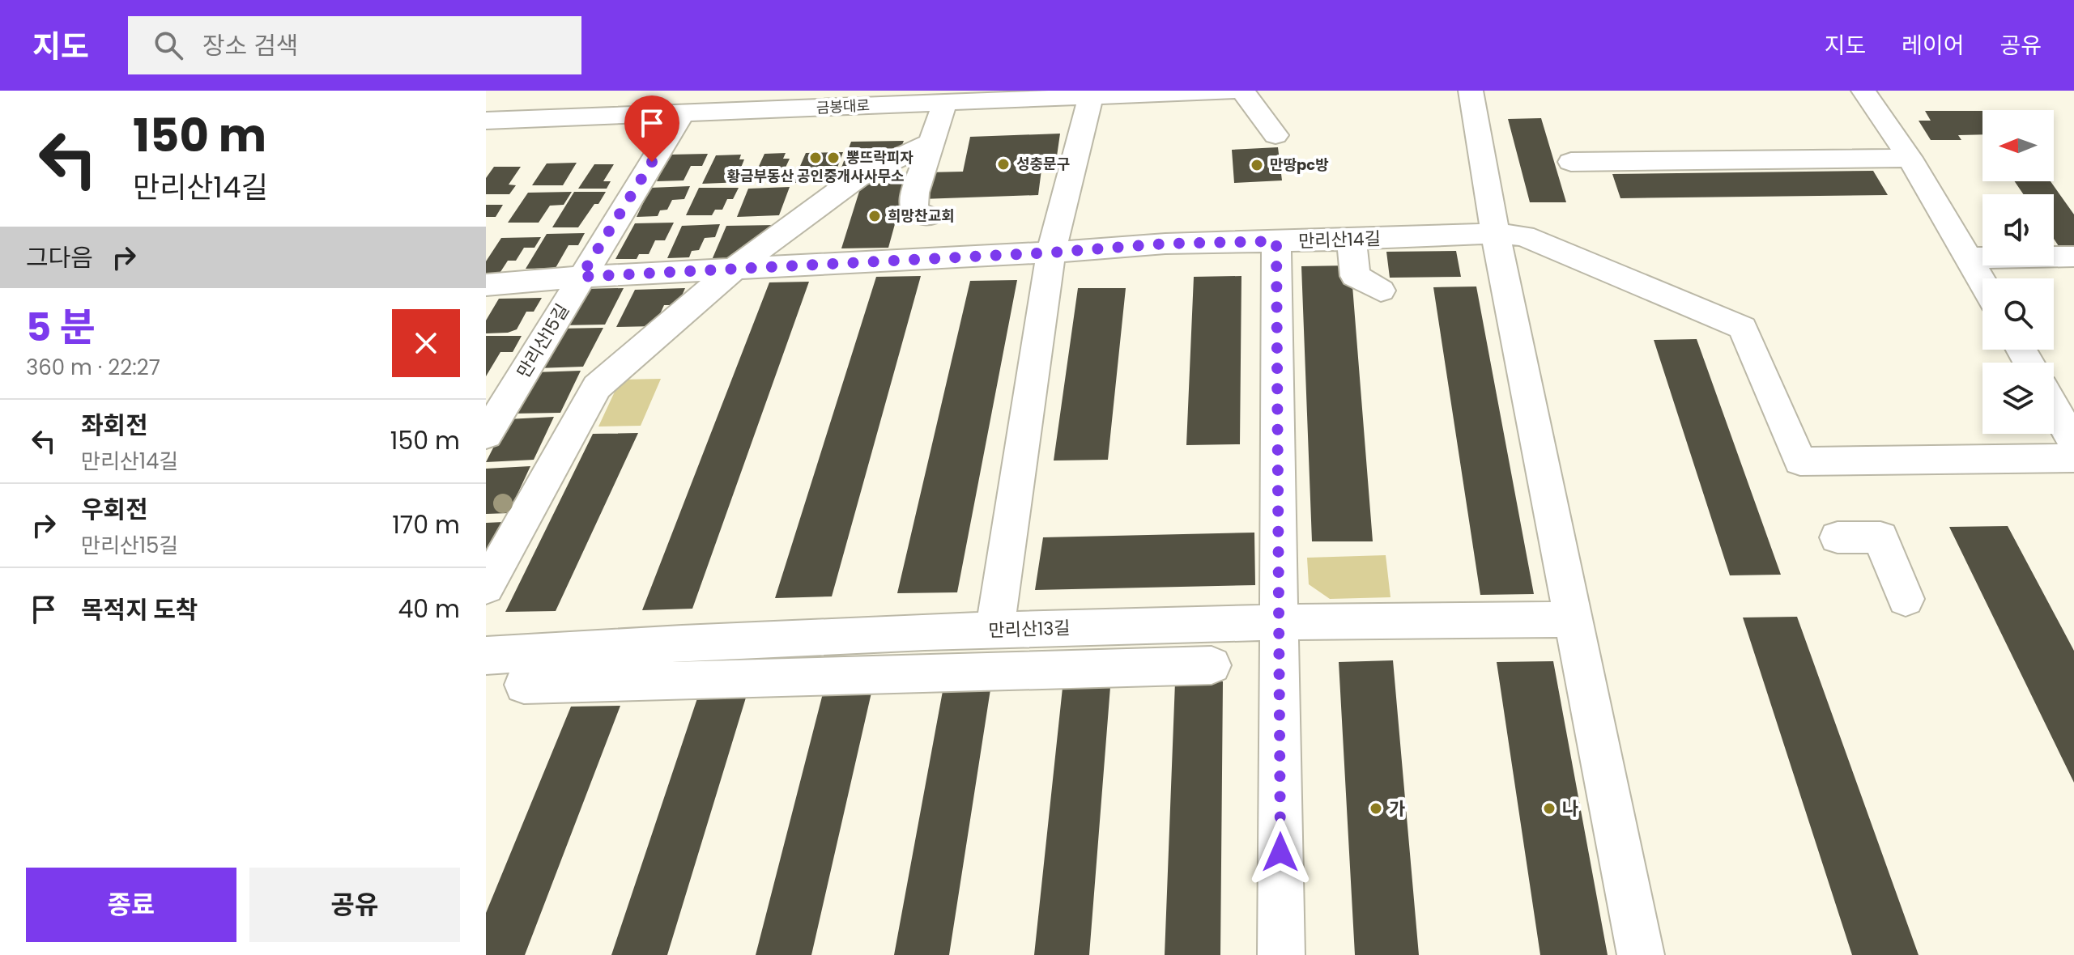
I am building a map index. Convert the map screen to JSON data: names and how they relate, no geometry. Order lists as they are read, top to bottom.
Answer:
{
  "streets": {
    "street": [
      "금봉대로",
      "만리산14길",
      "만리산15길",
      "만리산13길"
    ]
  },
  "crossings": [
    ["금봉대로", "만리산15길"],
    ["만리산14길", "만리산15길"]
  ],
  "places": [
    "황금부동산 공인중개사사무소",
    "뽕뜨락피자",
    "성충문구",
    "만땅pc방",
    "희망찬교회",
    "가",
    "나"
  ],
  "north": "left",
  "page": {
    "header": "지도",
    "search": "장소 검색",
    "nav": ["지도", "레이어", "공유"],
    "turn": ["150 m", "만리산14길"],
    "then": "그다음",
    "heading": ["5 분", "360 m · 22:27"],
    "list": [
      {
        "name": "좌회전",
        "note": "만리산14길",
        "value": "150 m"
      },
      {
        "name": "우회전",
        "note": "만리산15길",
        "value": "170 m"
      },
      {
        "name": "목적지 도착",
        "value": "40 m"
      }
    ],
    "buttons": ["종료", "공유"]
  }
}
